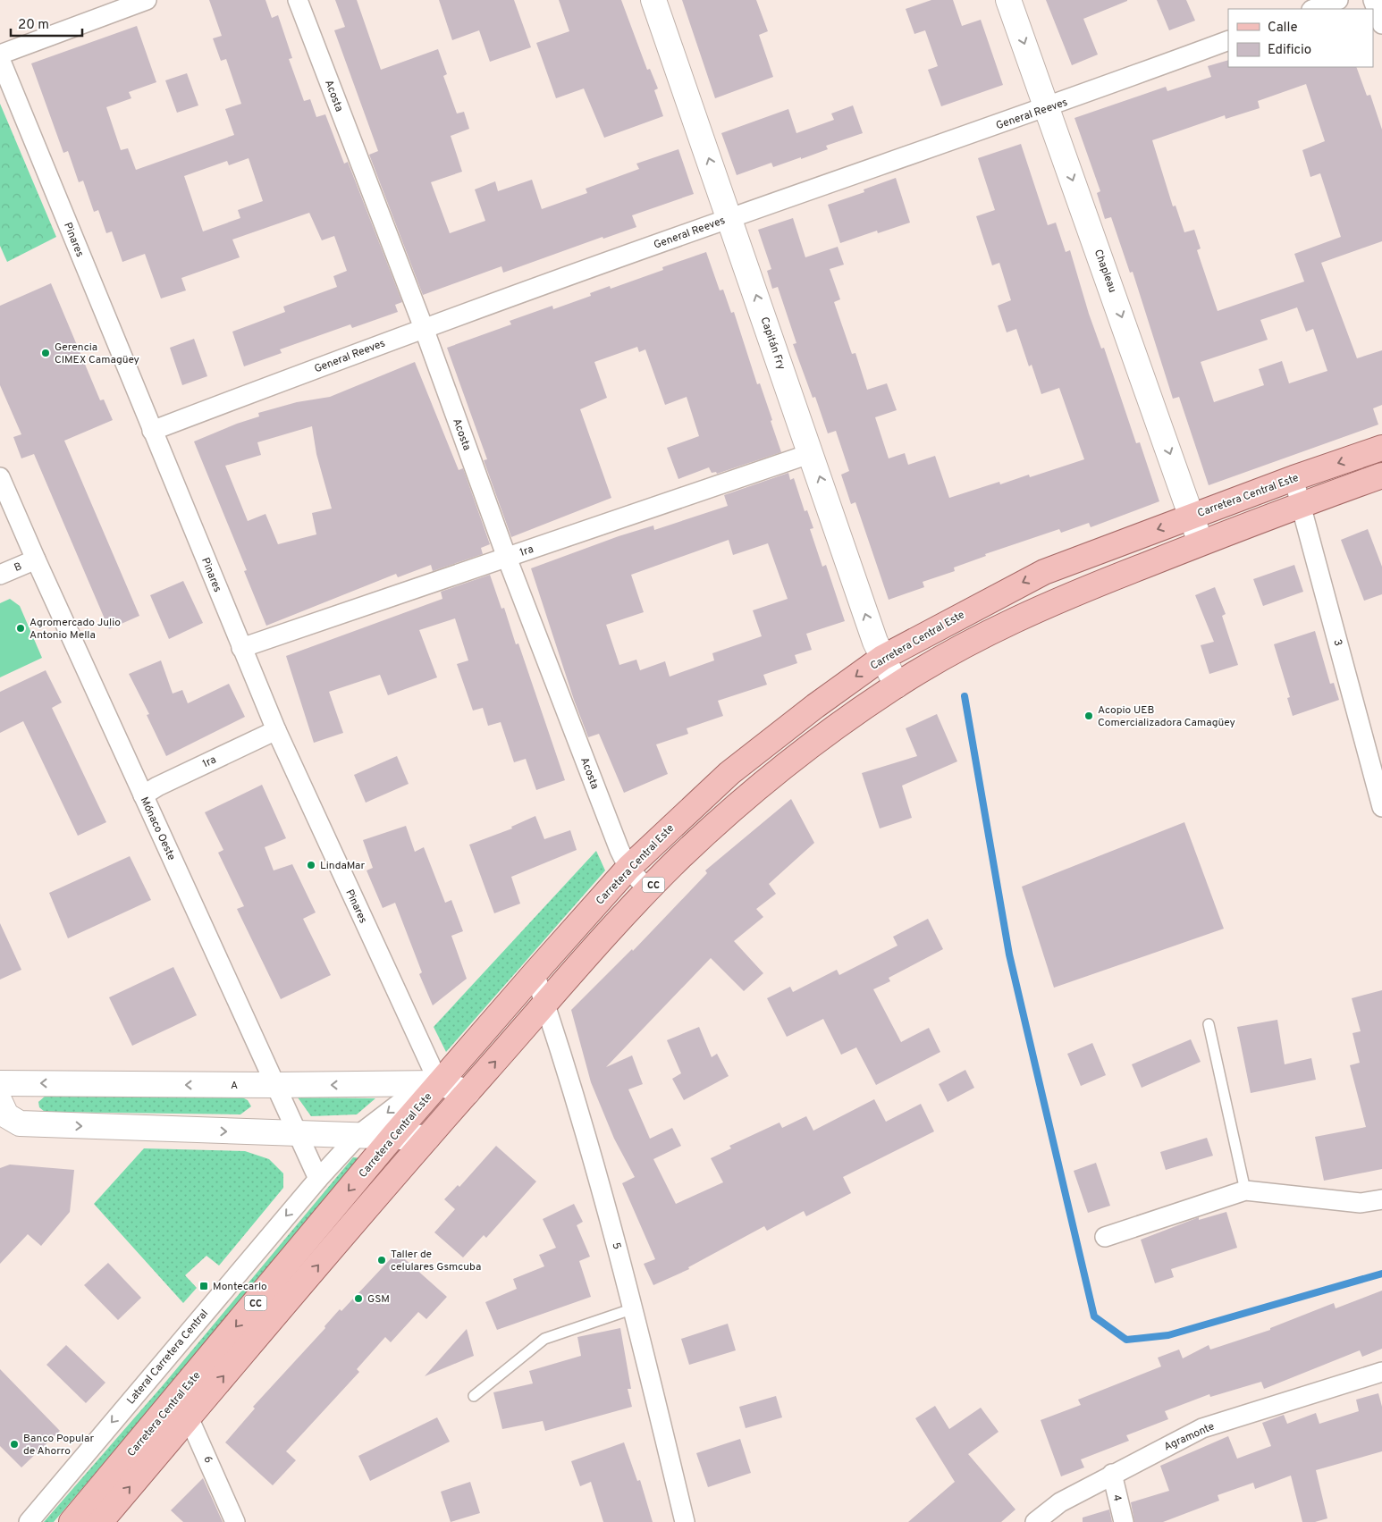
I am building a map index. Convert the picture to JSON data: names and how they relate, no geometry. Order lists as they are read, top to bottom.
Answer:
{
  "streets": {
    "main road": ["Carretera Central Este", "CC"],
    "street": [
      "Acosta",
      "General Reeves",
      "Pinares",
      "Chapleau",
      "Capitán Fry",
      "1ra",
      "B",
      "3",
      "Mónaco Oeste",
      "A",
      "5",
      "Lateral Carretera Central",
      "Agramonte",
      "6",
      "4"
    ]
  },
  "crossings": [
    ["Acosta", "General Reeves"],
    ["Acosta", "Carretera Central Este"],
    ["Acosta", "1ra"],
    ["General Reeves", "Pinares"],
    ["General Reeves", "Chapleau"],
    ["General Reeves", "Capitán Fry"],
    ["Pinares", "Carretera Central Este"],
    ["Pinares", "1ra"],
    ["Pinares", "A"],
    ["Pinares", "Lateral Carretera Central"],
    ["Chapleau", "Carretera Central Este"],
    ["Capitán Fry", "Carretera Central Este"],
    ["Capitán Fry", "1ra"],
    ["Carretera Central Este", "3"],
    ["Carretera Central Este", "A"],
    ["Carretera Central Este", "5"],
    ["Carretera Central Este", "Lateral Carretera Central"],
    ["Carretera Central Este", "6"],
    ["1ra", "Mónaco Oeste"],
    ["B", "Mónaco Oeste"],
    ["Mónaco Oeste", "A"],
    ["Mónaco Oeste", "Lateral Carretera Central"],
    ["A", "Lateral Carretera Central"],
    ["Agramonte", "4"]
  ],
  "one_way": ["Chapleau", "Capitán Fry", "Lateral Carretera Central"],
  "places": {
    "other": [
      "Gerencia CIMEX Camagüey",
      "Agromercado Julio Antonio Mella",
      "Acopio UEB Comercializadora Camagüey",
      "LindaMar",
      "Taller de celulares Gsmcuba",
      "GSM",
      "Banco Popular de Ahorro"
    ],
    "transit": ["Montecarlo"]
  },
  "legend": ["Calle", "Edificio"],
  "scale_bar": "20 m"
}
